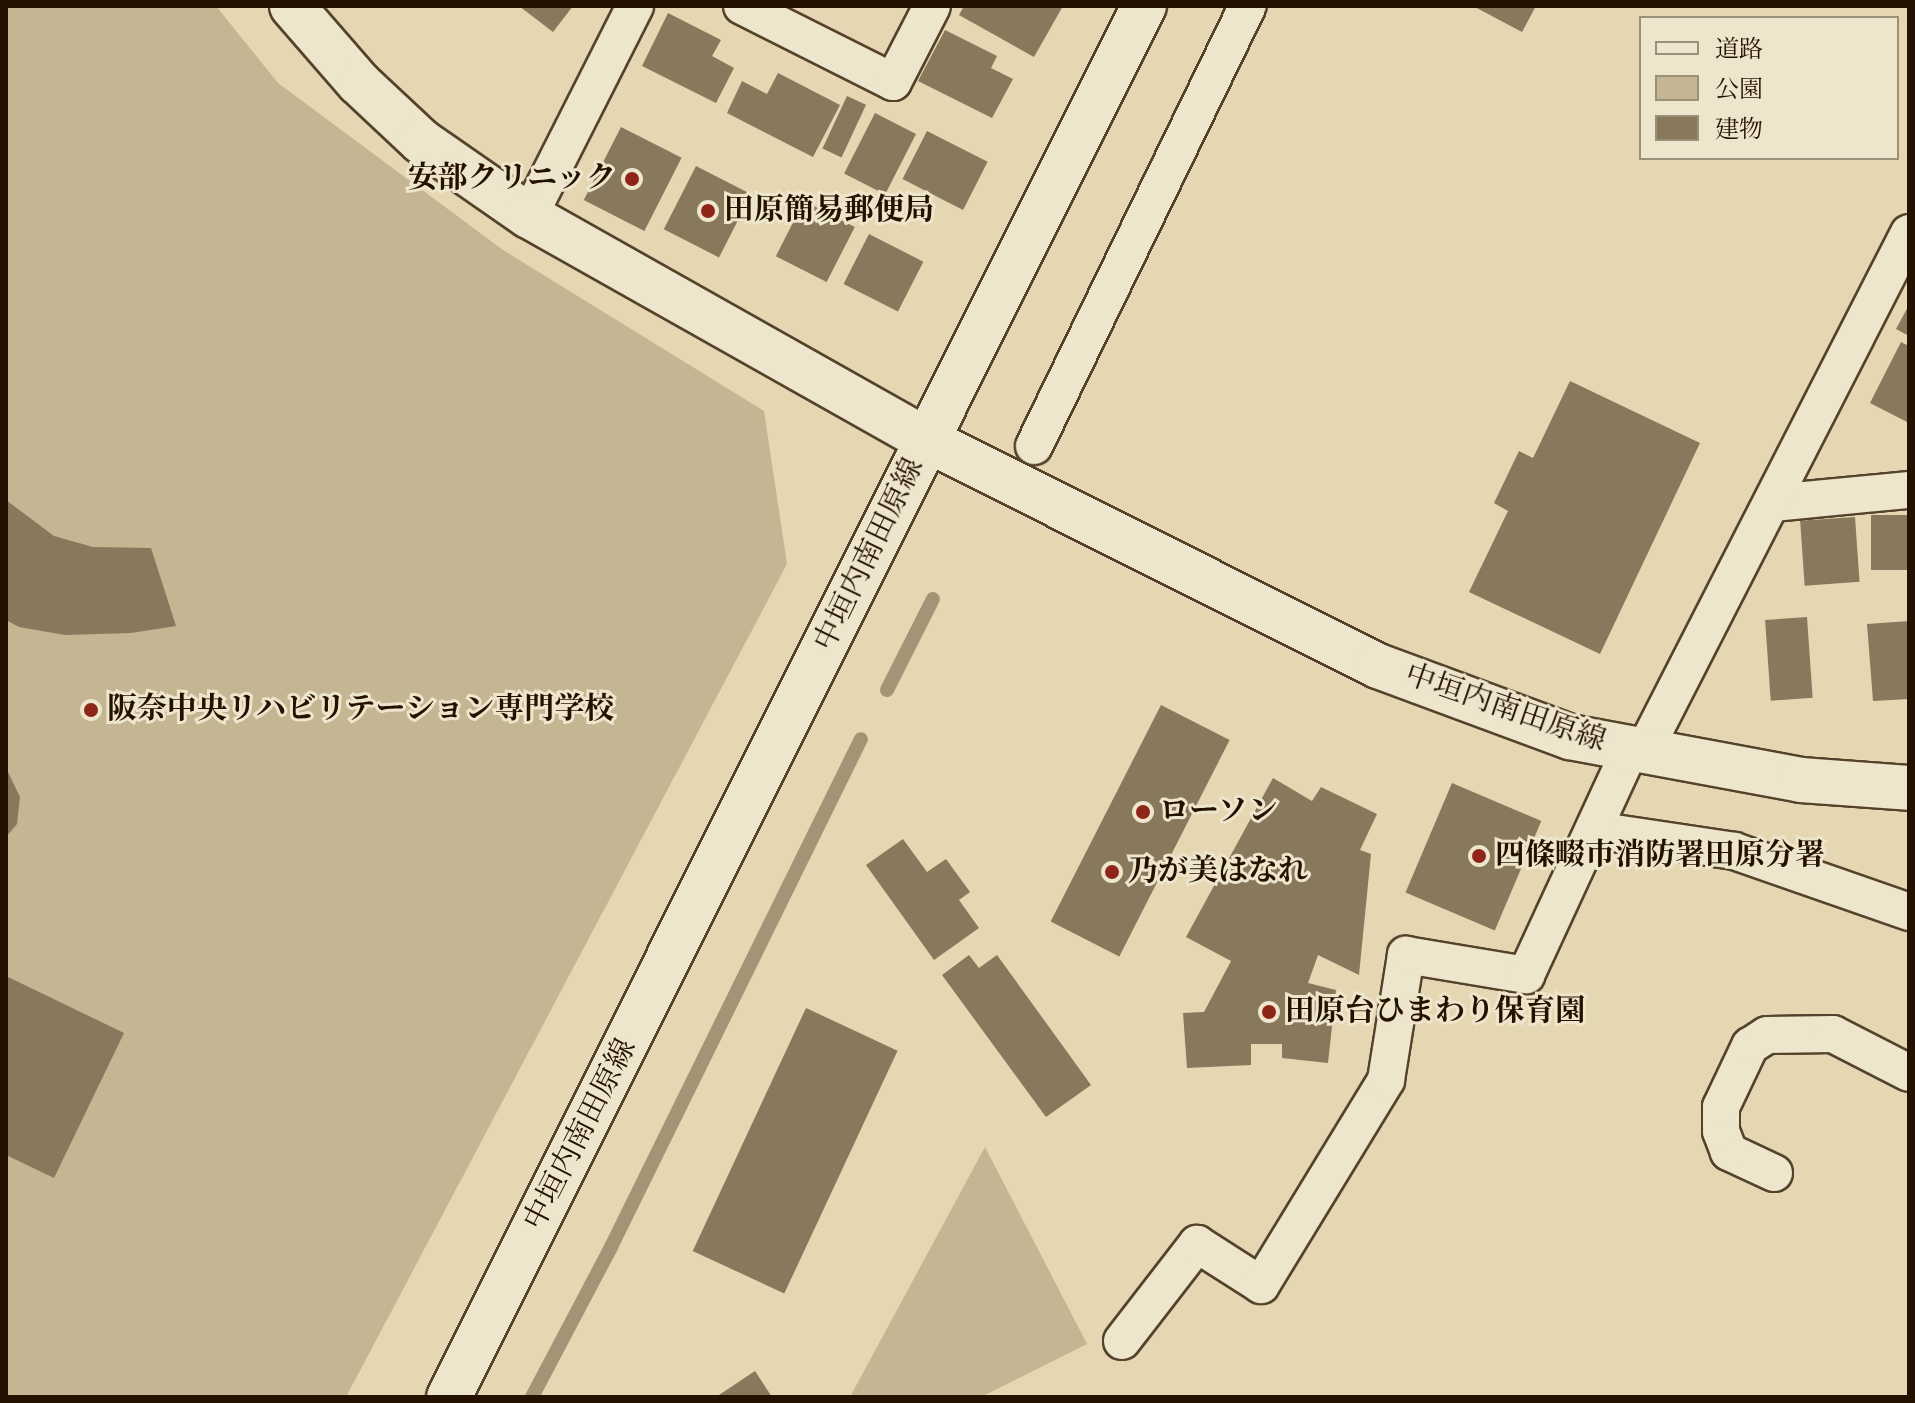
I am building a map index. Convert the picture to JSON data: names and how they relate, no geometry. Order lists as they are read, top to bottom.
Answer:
{
  "streets": {
    "main road": ["中垣内南田原線"]
  },
  "places": [
    "安部クリニック",
    "田原簡易郵便局",
    "阪奈中央リハビリテーション専門学校",
    "ローソン",
    "四條畷市消防署田原分署",
    "乃が美はなれ",
    "田原台ひまわり保育園"
  ],
  "legend": ["道路", "公園", "建物"]
}
